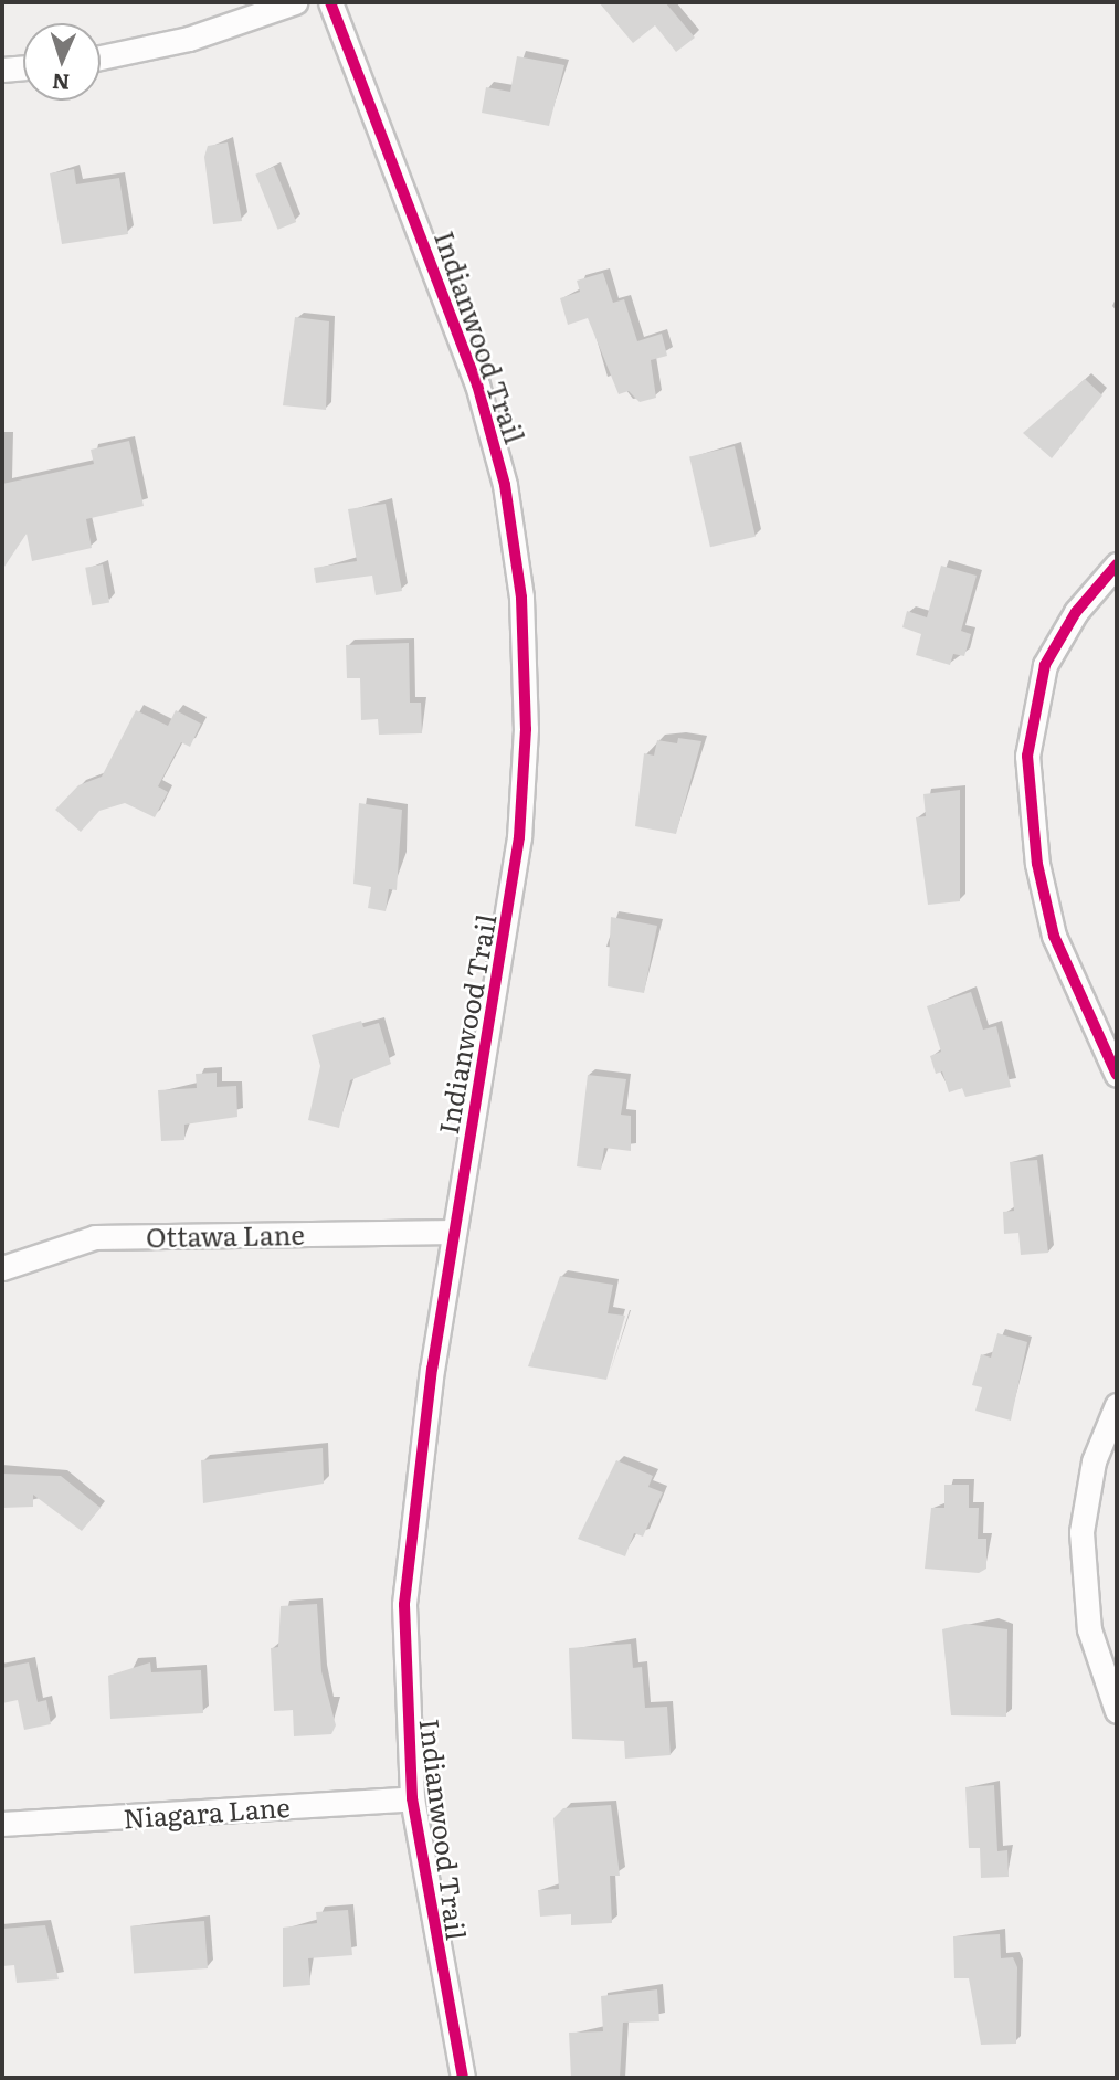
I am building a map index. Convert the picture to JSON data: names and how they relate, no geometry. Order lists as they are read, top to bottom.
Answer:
{
  "streets": {
    "street": ["Indianwood Trail", "Ottawa Lane", "Niagara Lane"]
  },
  "crossings": [
    ["Indianwood Trail", "Ottawa Lane"],
    ["Indianwood Trail", "Niagara Lane"]
  ],
  "north": "bottom"
}
